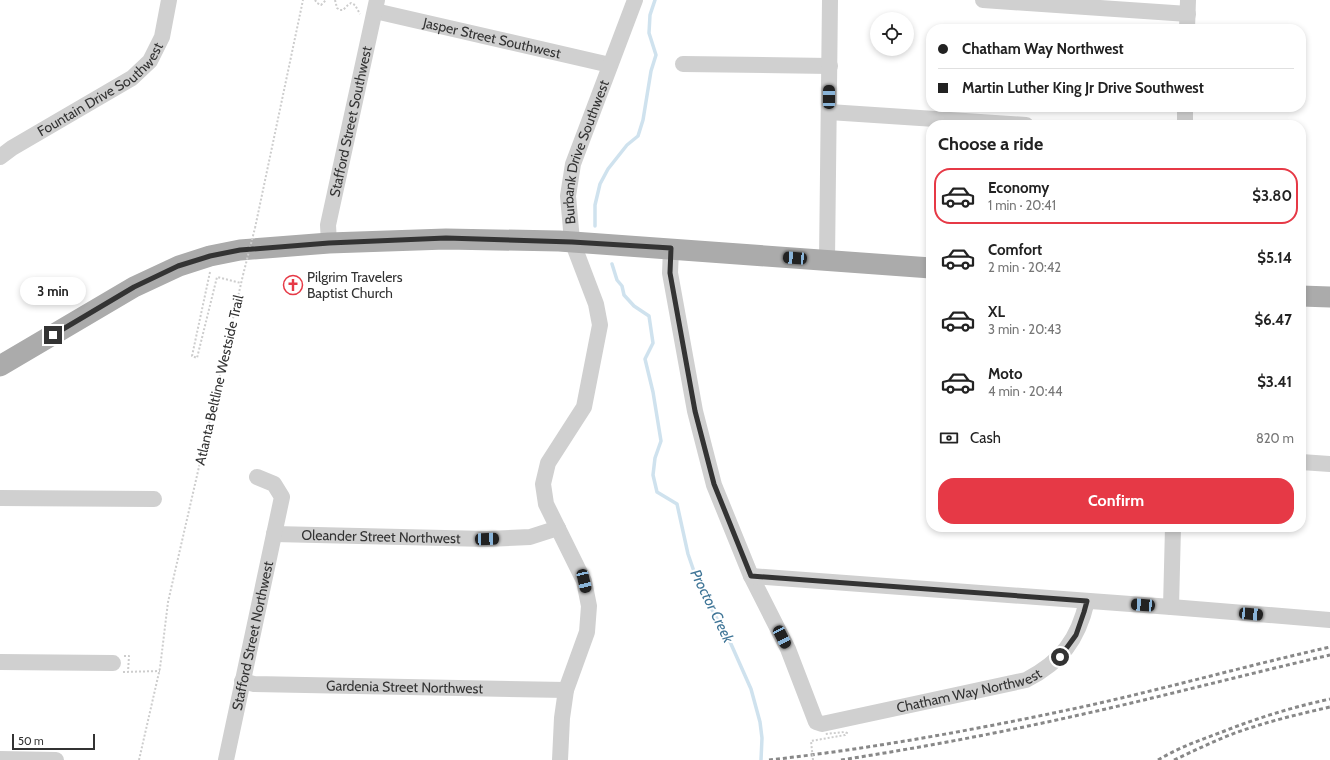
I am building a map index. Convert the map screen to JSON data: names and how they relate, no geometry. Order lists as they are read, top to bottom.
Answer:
{
  "streets": {
    "street": [
      "Jasper Street Southwest",
      "Fountain Drive Southwest",
      "Stafford Street Southwest",
      "Burbank Drive Southwest",
      "Oleander Street Northwest",
      "Stafford Street Northwest",
      "Gardenia Street Northwest",
      "Chatham Way Northwest"
    ],
    "path": ["Atlanta Beltline Westside Trail"]
  },
  "crossings": [
    ["Jasper Street Southwest", "Stafford Street Southwest"],
    ["Jasper Street Southwest", "Burbank Drive Southwest"],
    ["Burbank Drive Southwest", "Oleander Street Northwest"],
    ["Oleander Street Northwest", "Stafford Street Northwest"],
    ["Stafford Street Northwest", "Gardenia Street Northwest"]
  ],
  "water": ["Proctor Creek"],
  "places": {
    "church": ["Pilgrim Travelers Baptist Church"]
  },
  "scale_bar": "50 m",
  "page": {
    "banner": ["Chatham Way Northwest", "Martin Luther King Jr Drive Southwest"],
    "heading": "Choose a ride",
    "list": [
      {
        "name": "Economy",
        "note": "1 min · 20:41",
        "value": "$3.80"
      },
      {
        "name": "Comfort",
        "note": "2 min · 20:42",
        "value": "$5.14"
      },
      {
        "name": "XL",
        "note": "3 min · 20:43",
        "value": "$6.47"
      },
      {
        "name": "Moto",
        "note": "4 min · 20:44",
        "value": "$3.41"
      }
    ],
    "bubble": "3 min",
    "pay": ["Cash", "820 m"],
    "buttons": "Confirm",
    "scale": "50 m"
  }
}
